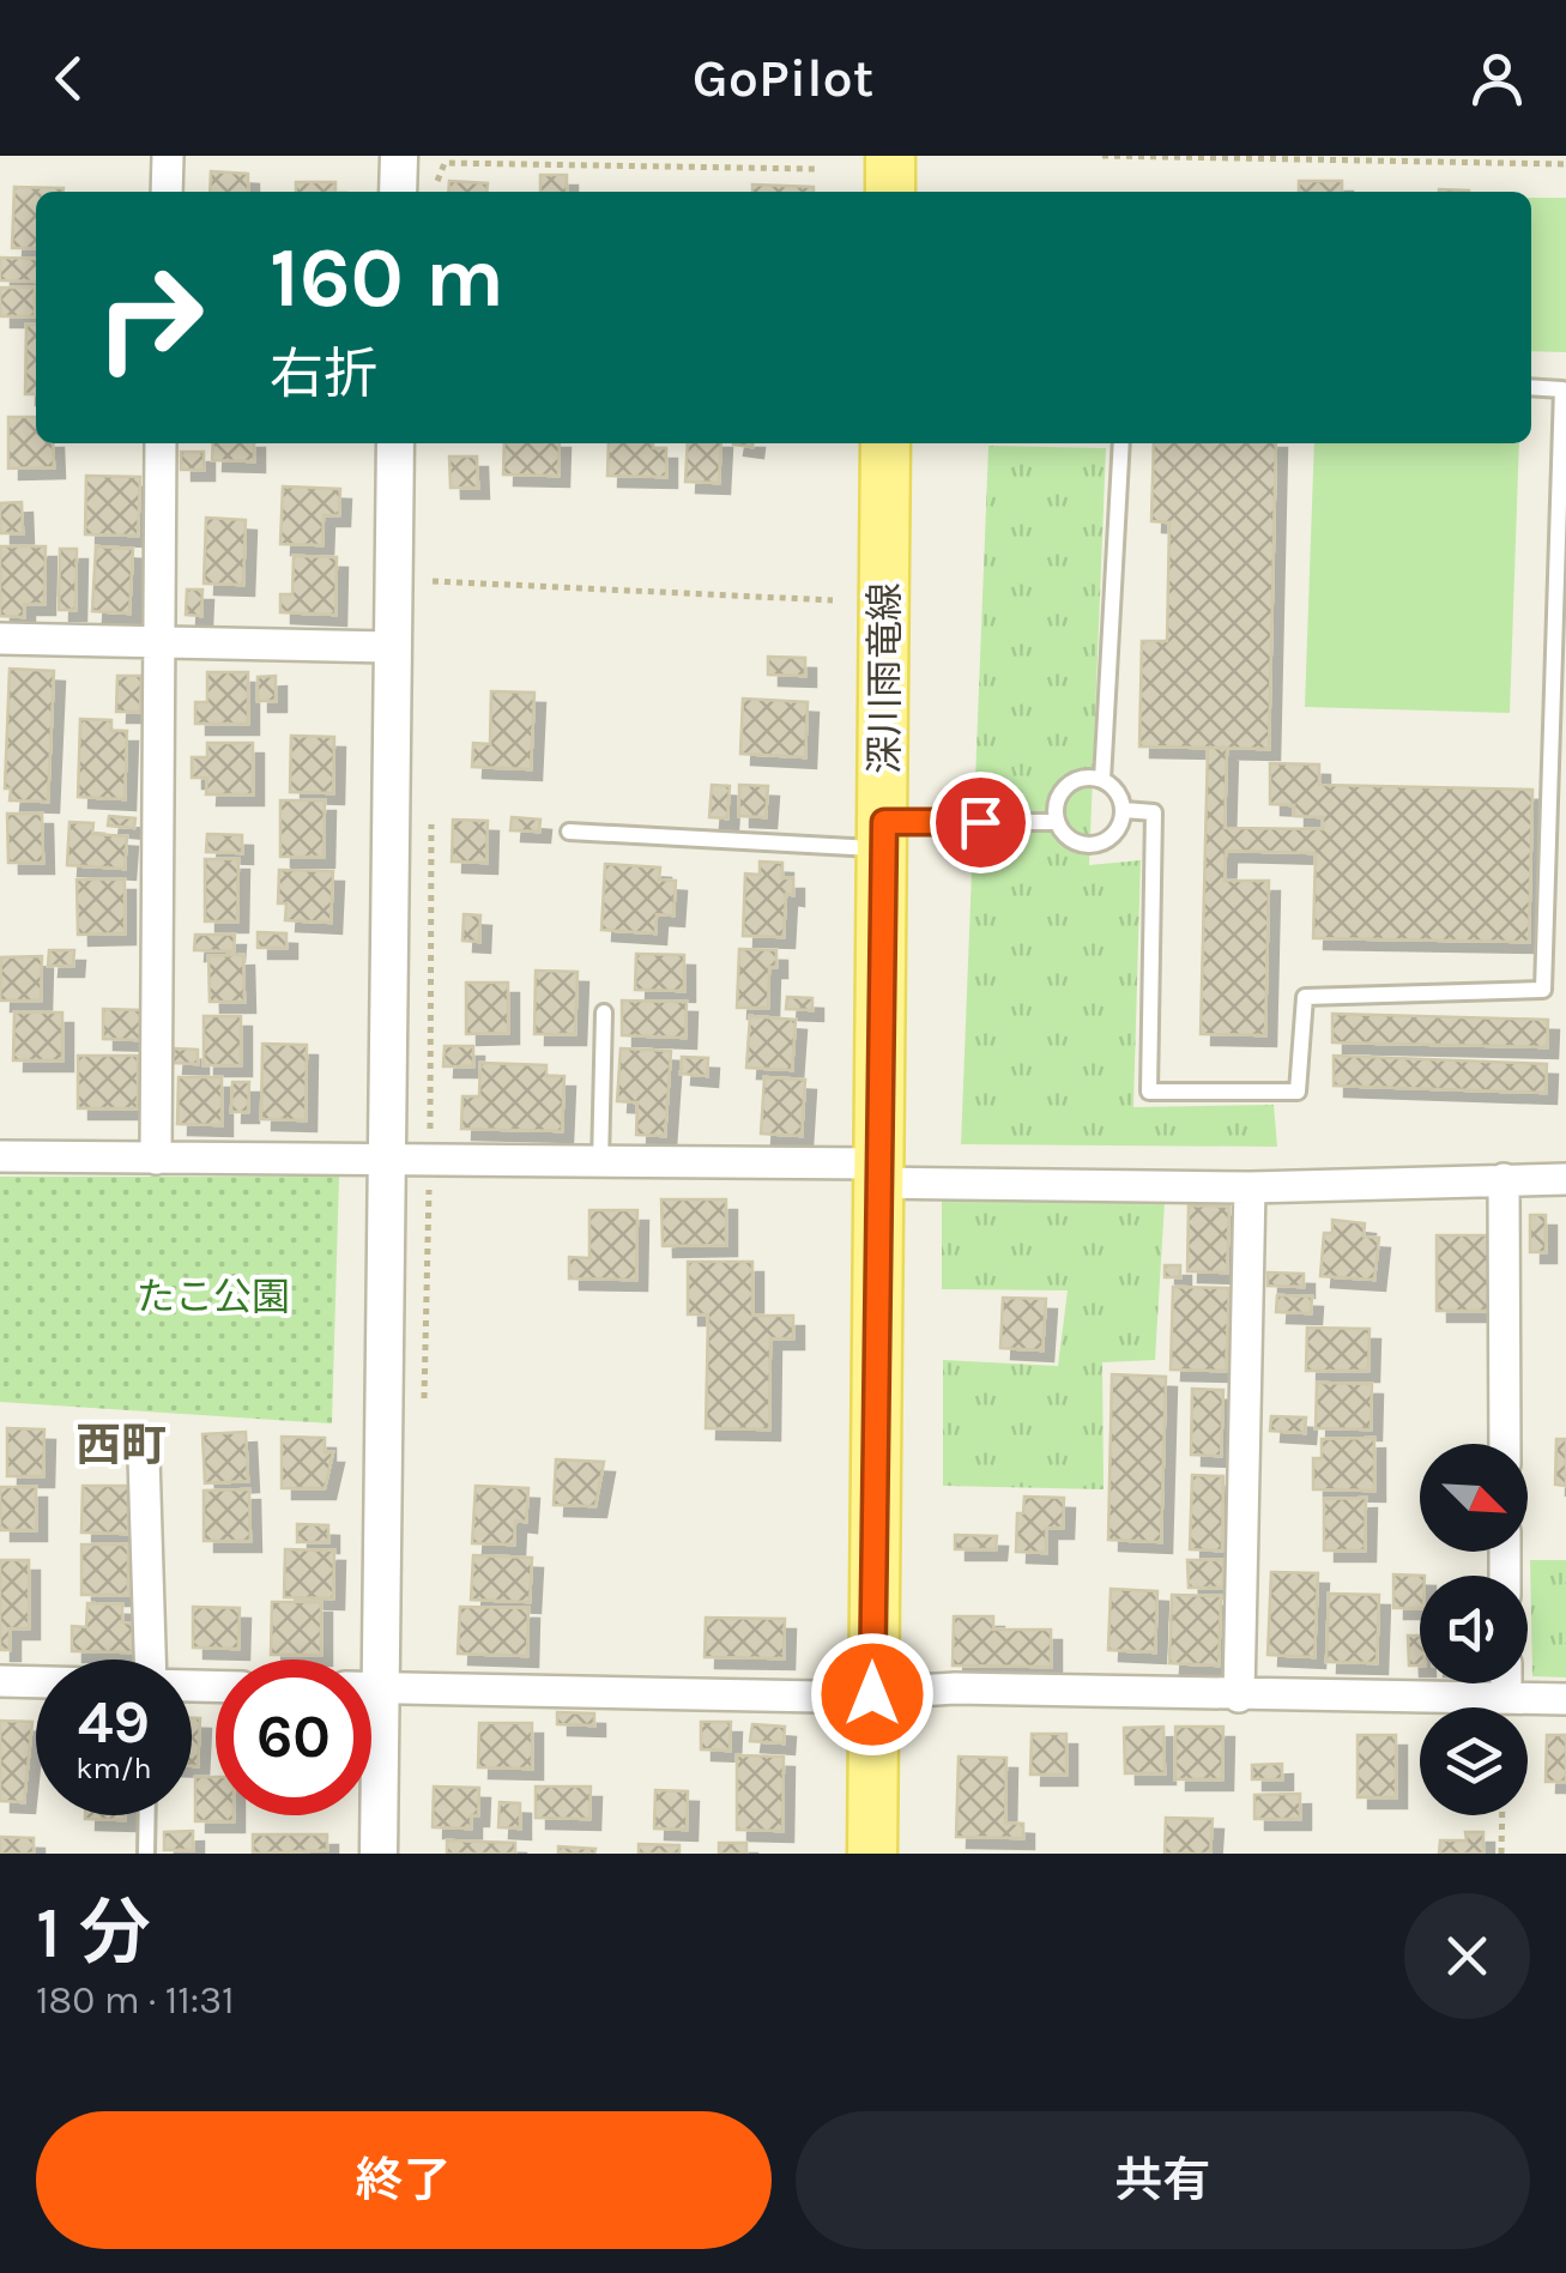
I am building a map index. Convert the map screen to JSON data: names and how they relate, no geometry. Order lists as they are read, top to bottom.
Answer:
{
  "streets": {
    "main road": ["深川雨竜線"]
  },
  "districts": ["西町"],
  "parks": ["たこ公園"],
  "north": "bottom right",
  "page": {
    "header": "GoPilot",
    "turn": ["160 m", "右折"],
    "speed": "49 km/h",
    "limit": "60",
    "heading": ["1 分", "180 m · 11:31"],
    "buttons": ["終了", "共有"]
  }
}
